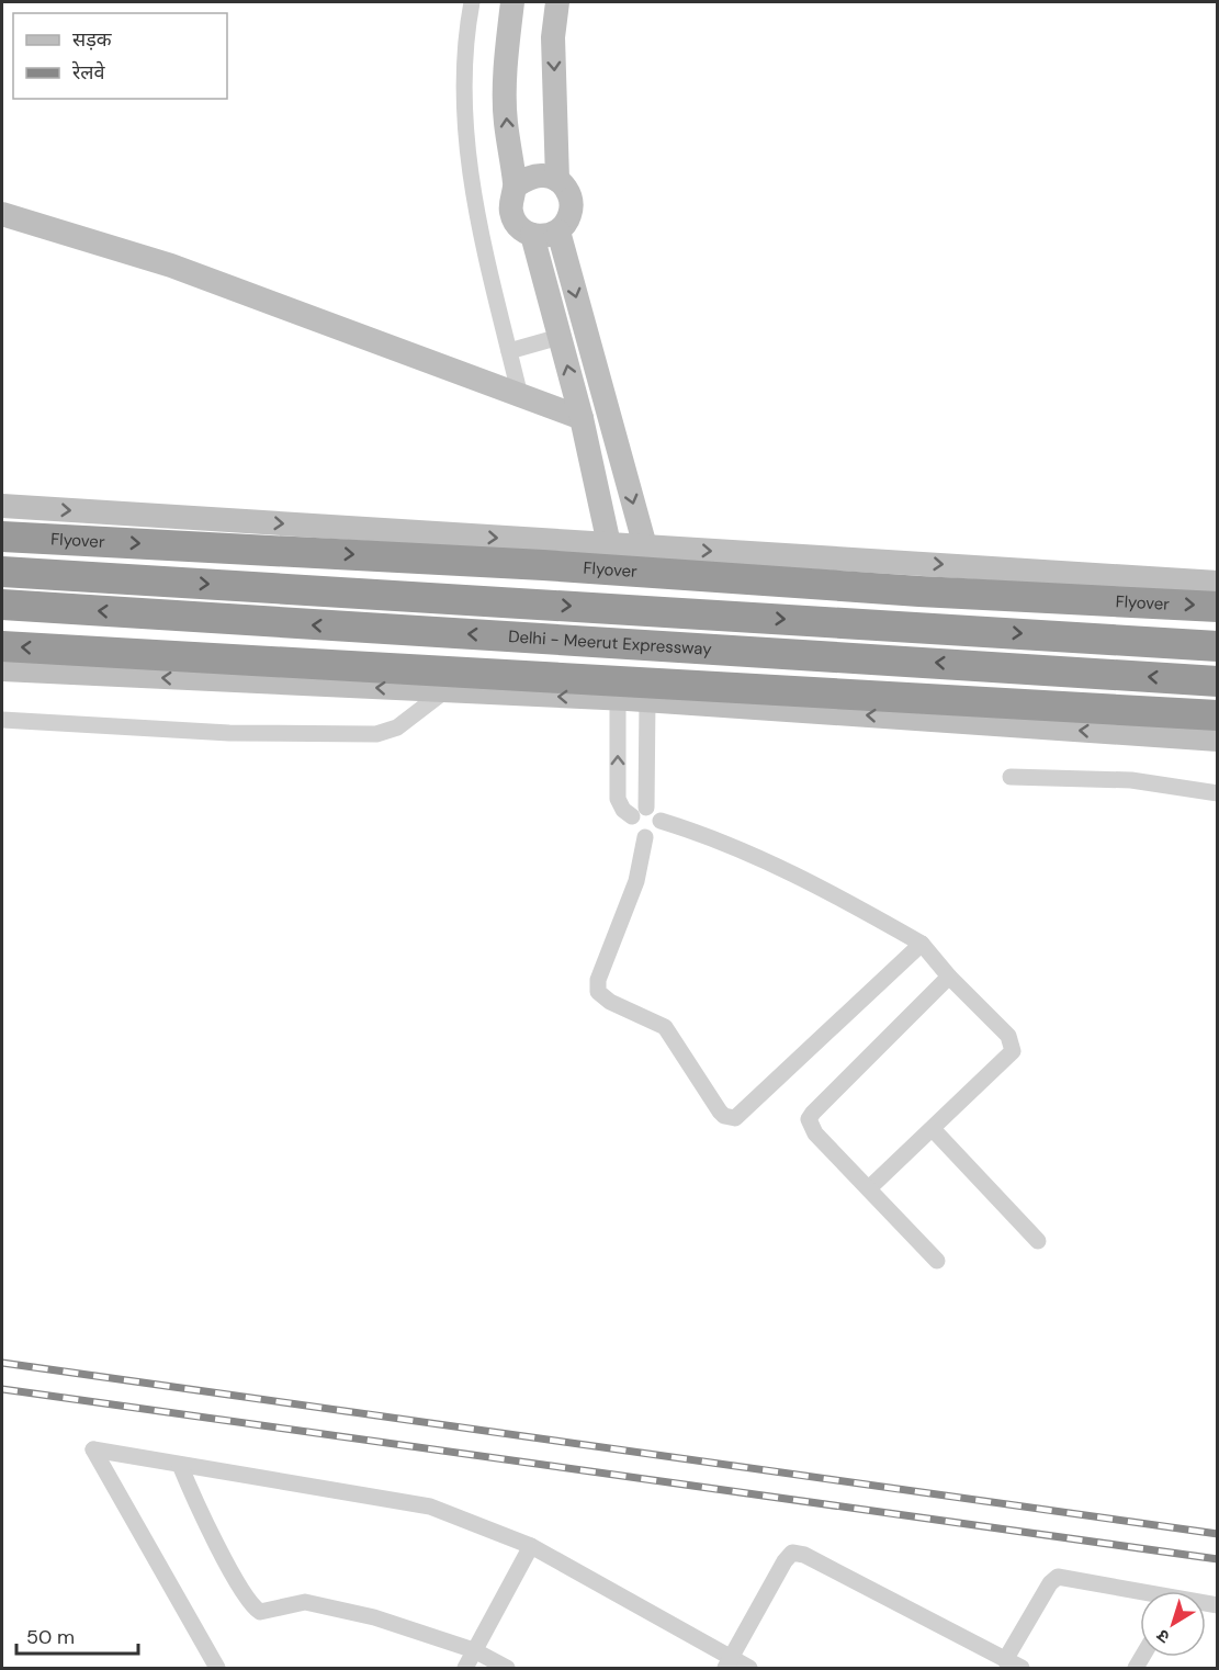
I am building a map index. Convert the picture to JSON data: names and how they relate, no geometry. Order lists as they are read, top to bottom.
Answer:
{
  "streets": {
    "highway": ["Flyover", "Delhi - Meerut Expressway"]
  },
  "legend": ["सड़क", "रेलवे"],
  "scale_bar": "50 m",
  "north": "bottom left"
}
